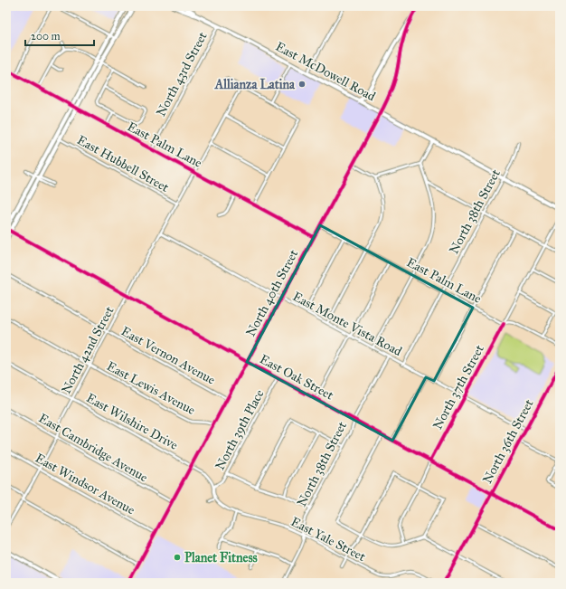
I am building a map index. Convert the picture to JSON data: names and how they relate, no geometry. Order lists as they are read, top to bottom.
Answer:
{
  "streets": {
    "main road": ["East McDowell Road"],
    "street": [
      "North 43rd Street",
      "East Palm Lane",
      "East Hubbell Street",
      "North 38th Street",
      "North 40th Street",
      "East Monte Vista Road",
      "North 42nd Street",
      "East Vernon Avenue",
      "East Oak Street",
      "North 37th Street",
      "East Lewis Avenue",
      "East Wilshire Drive",
      "North 39th Place",
      "North 36th Street",
      "East Cambridge Avenue",
      "East Windsor Avenue",
      "East Yale Street"
    ]
  },
  "crossings": [
    ["East McDowell Road", "North 43rd Street"],
    ["East McDowell Road", "North 38th Street"],
    ["East McDowell Road", "North 40th Street"],
    ["North 43rd Street", "East Palm Lane"],
    ["East Palm Lane", "North 38th Street"],
    ["East Palm Lane", "North 40th Street"],
    ["East Palm Lane", "North 42nd Street"],
    ["East Palm Lane", "North 37th Street"],
    ["East Hubbell Street", "North 42nd Street"],
    ["North 38th Street", "East Monte Vista Road"],
    ["North 38th Street", "East Oak Street"],
    ["North 38th Street", "East Yale Street"],
    ["North 40th Street", "East Monte Vista Road"],
    ["North 40th Street", "East Vernon Avenue"],
    ["North 40th Street", "East Oak Street"],
    ["North 40th Street", "East Lewis Avenue"],
    ["North 40th Street", "East Wilshire Drive"],
    ["North 40th Street", "East Cambridge Avenue"],
    ["North 40th Street", "East Windsor Avenue"],
    ["East Monte Vista Road", "North 42nd Street"],
    ["East Monte Vista Road", "North 37th Street"],
    ["East Monte Vista Road", "North 36th Street"],
    ["North 42nd Street", "East Vernon Avenue"],
    ["North 42nd Street", "East Oak Street"],
    ["North 42nd Street", "East Lewis Avenue"],
    ["North 42nd Street", "East Wilshire Drive"],
    ["North 42nd Street", "East Cambridge Avenue"],
    ["North 42nd Street", "East Windsor Avenue"],
    ["East Oak Street", "North 37th Street"],
    ["East Oak Street", "North 39th Place"],
    ["East Oak Street", "North 36th Street"]
  ],
  "places": ["Allianza Latina", "Planet Fitness"],
  "scale_bar": "200 m"
}
